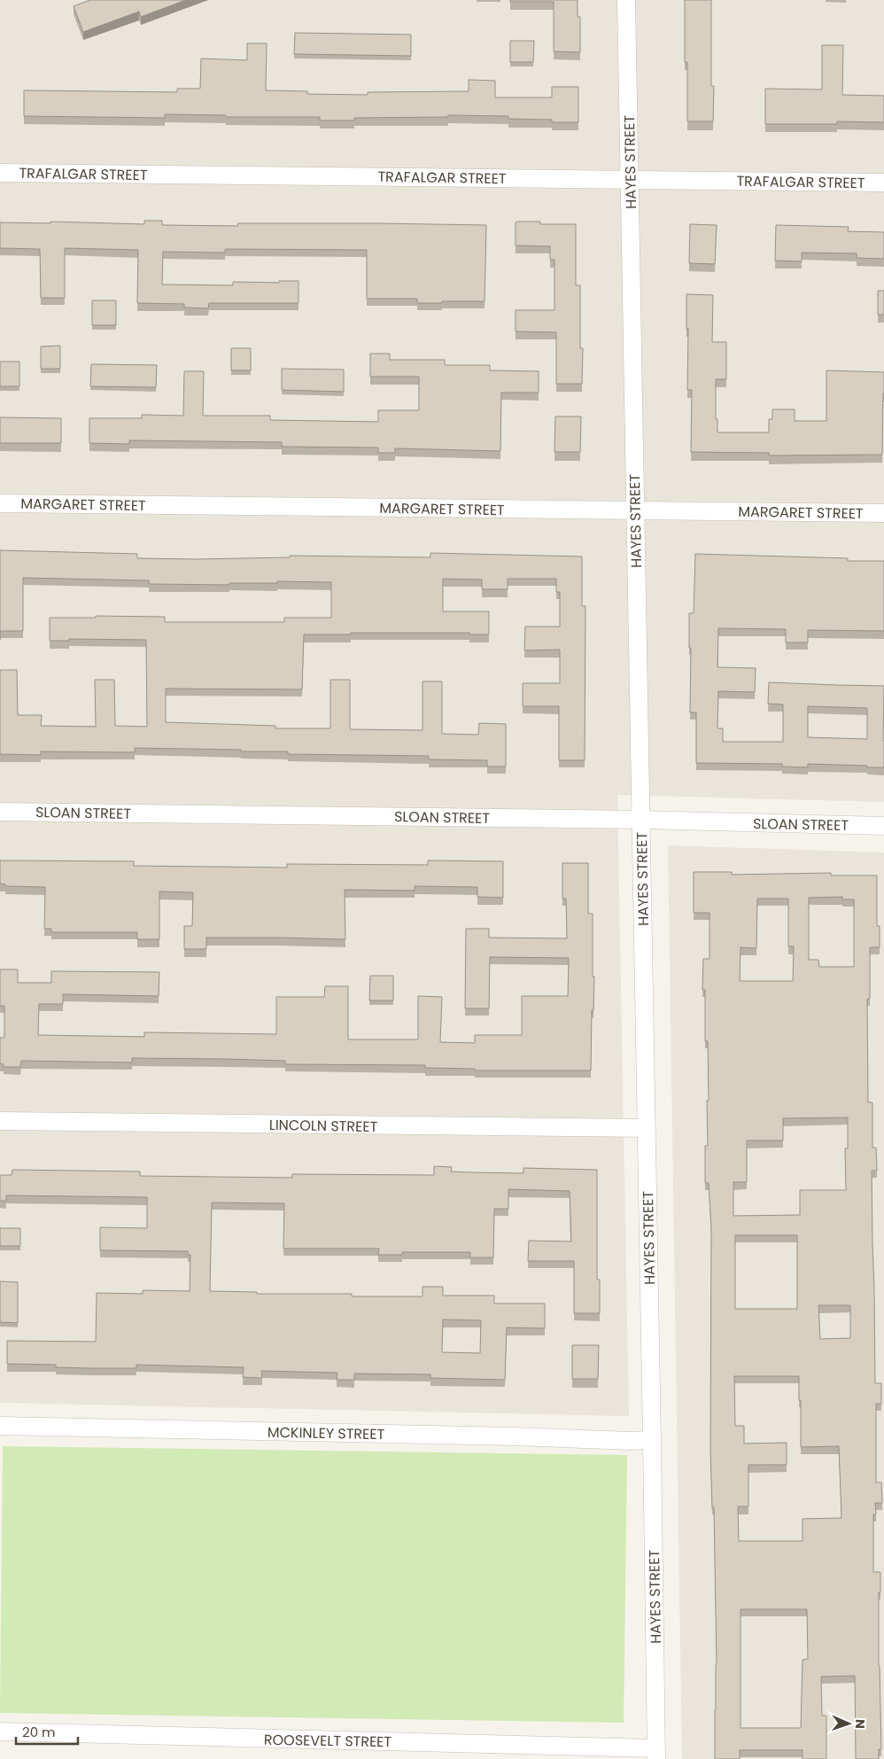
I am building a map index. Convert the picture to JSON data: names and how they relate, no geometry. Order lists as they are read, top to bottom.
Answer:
{
  "streets": {
    "street": [
      "HAYES STREET",
      "TRAFALGAR STREET",
      "MARGARET STREET",
      "SLOAN STREET",
      "LINCOLN STREET",
      "MCKINLEY STREET",
      "ROOSEVELT STREET"
    ]
  },
  "crossings": [
    ["HAYES STREET", "TRAFALGAR STREET"],
    ["HAYES STREET", "MARGARET STREET"],
    ["HAYES STREET", "SLOAN STREET"],
    ["HAYES STREET", "LINCOLN STREET"],
    ["HAYES STREET", "MCKINLEY STREET"],
    ["HAYES STREET", "ROOSEVELT STREET"]
  ],
  "scale_bar": "20 m",
  "north": "right"
}
